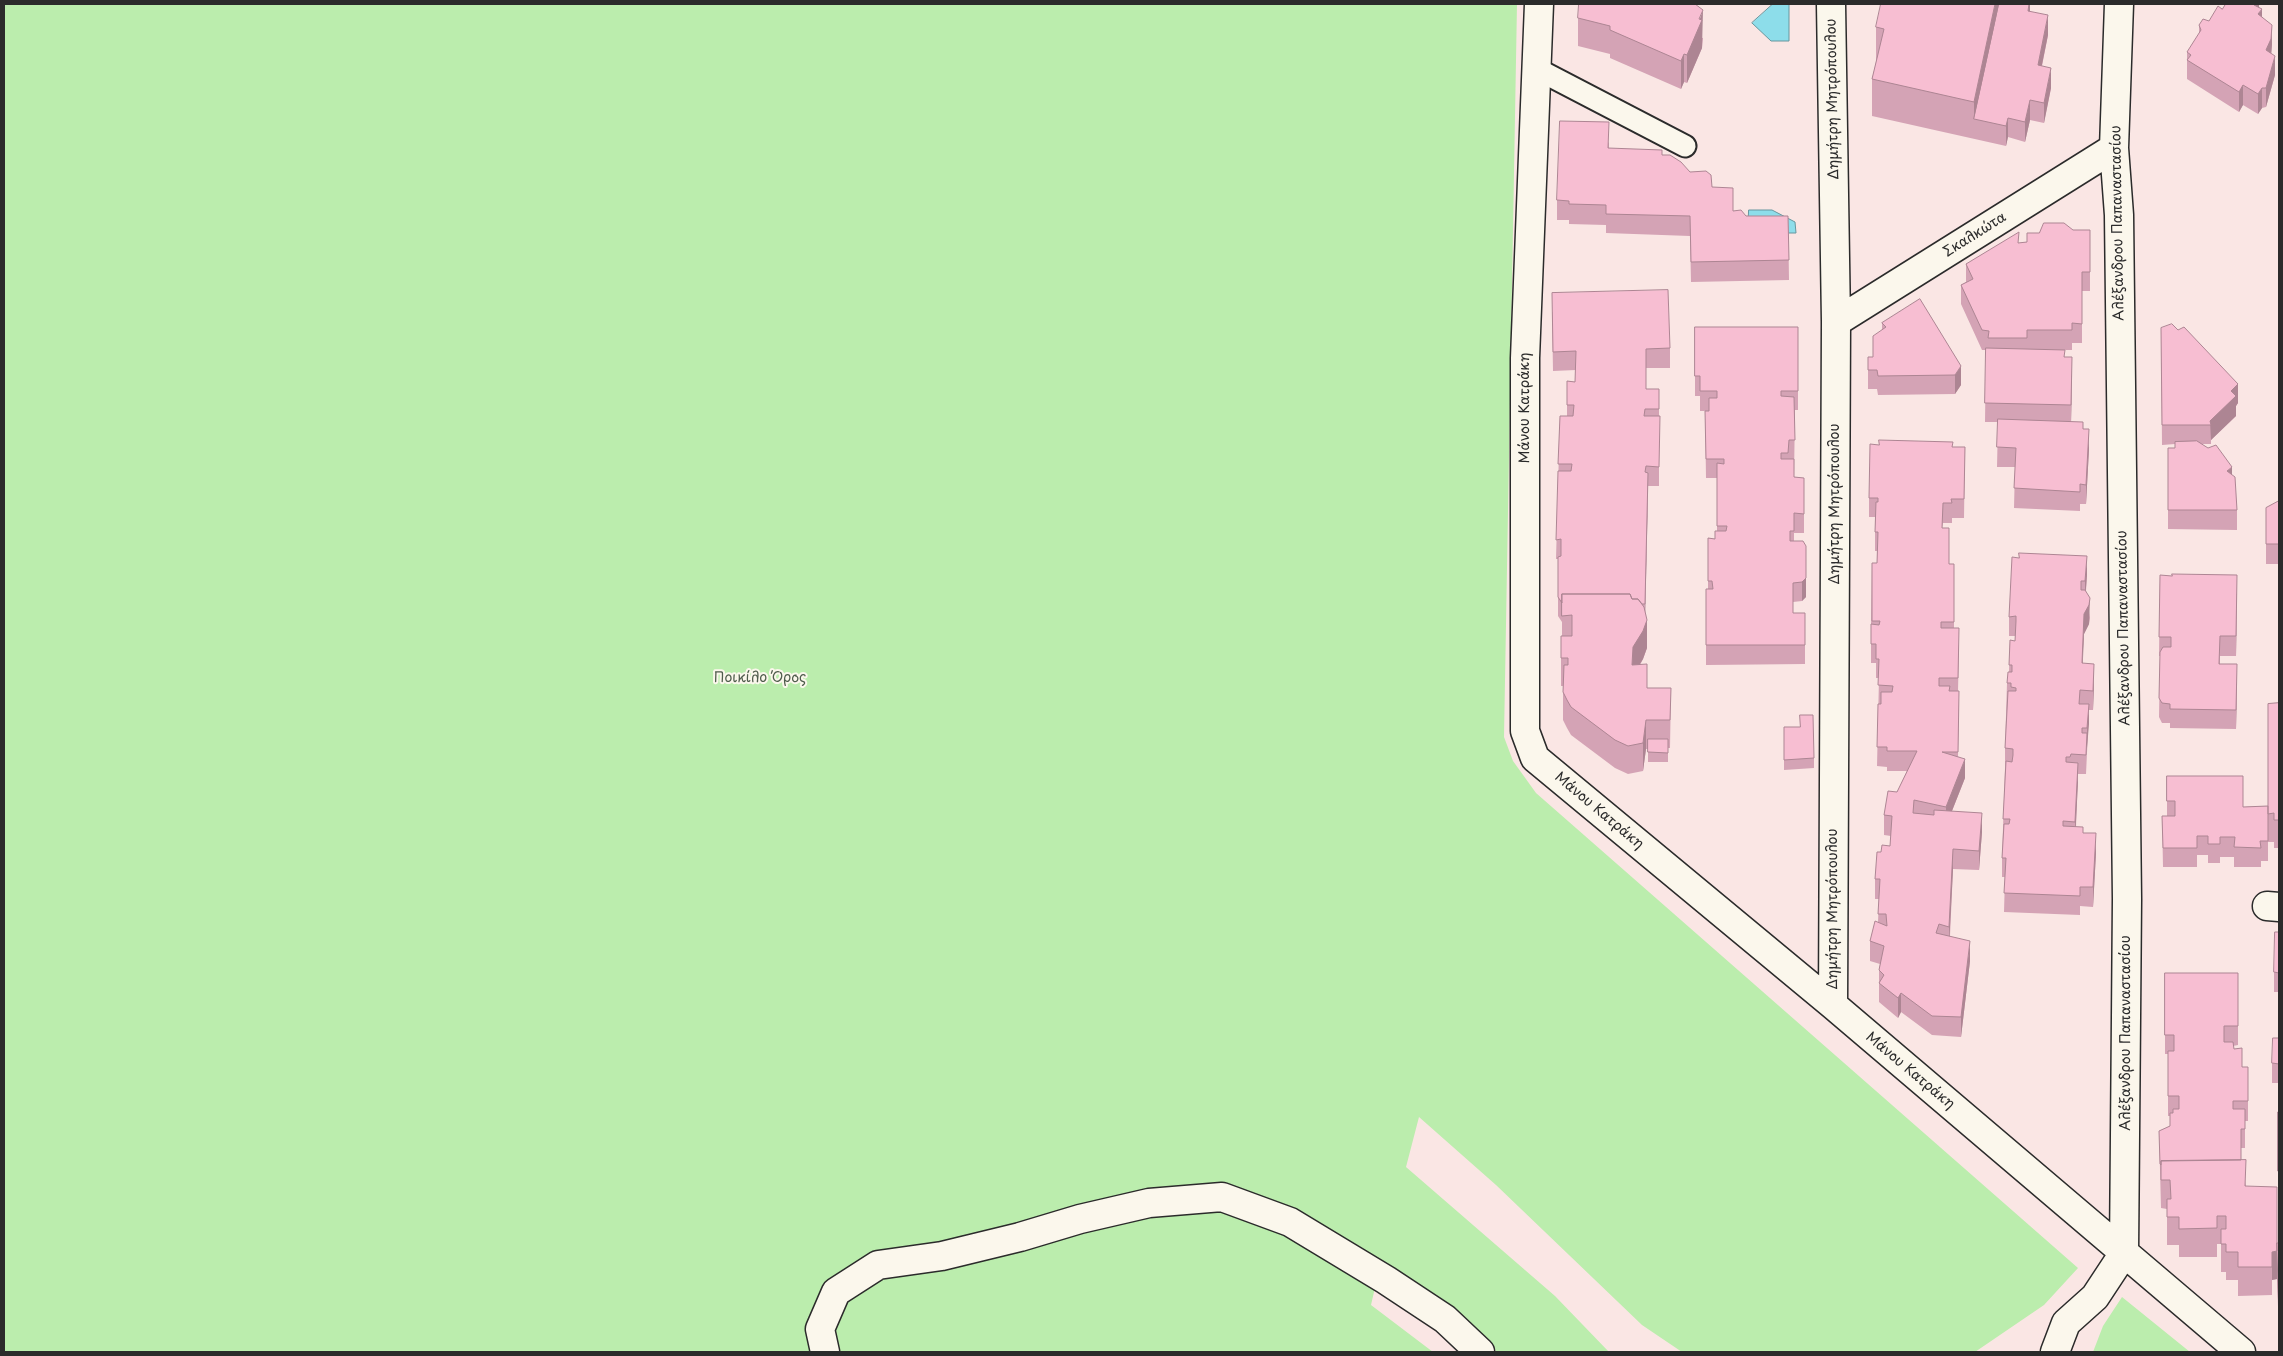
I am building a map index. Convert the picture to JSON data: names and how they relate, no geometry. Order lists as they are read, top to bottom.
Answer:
{
  "streets": {
    "street": [
      "Δημήτρη Μητρόπουλου",
      "Αλέξανδρου Παπαναστασίου",
      "Σκαλκώτα",
      "Μάνου Κατράκη"
    ]
  },
  "crossings": [
    ["Δημήτρη Μητρόπουλου", "Σκαλκώτα"],
    ["Δημήτρη Μητρόπουλου", "Μάνου Κατράκη"],
    ["Αλέξανδρου Παπαναστασίου", "Σκαλκώτα"],
    ["Αλέξανδρου Παπαναστασίου", "Μάνου Κατράκη"]
  ],
  "parks": ["Ποικίλο Όρος"]
}
